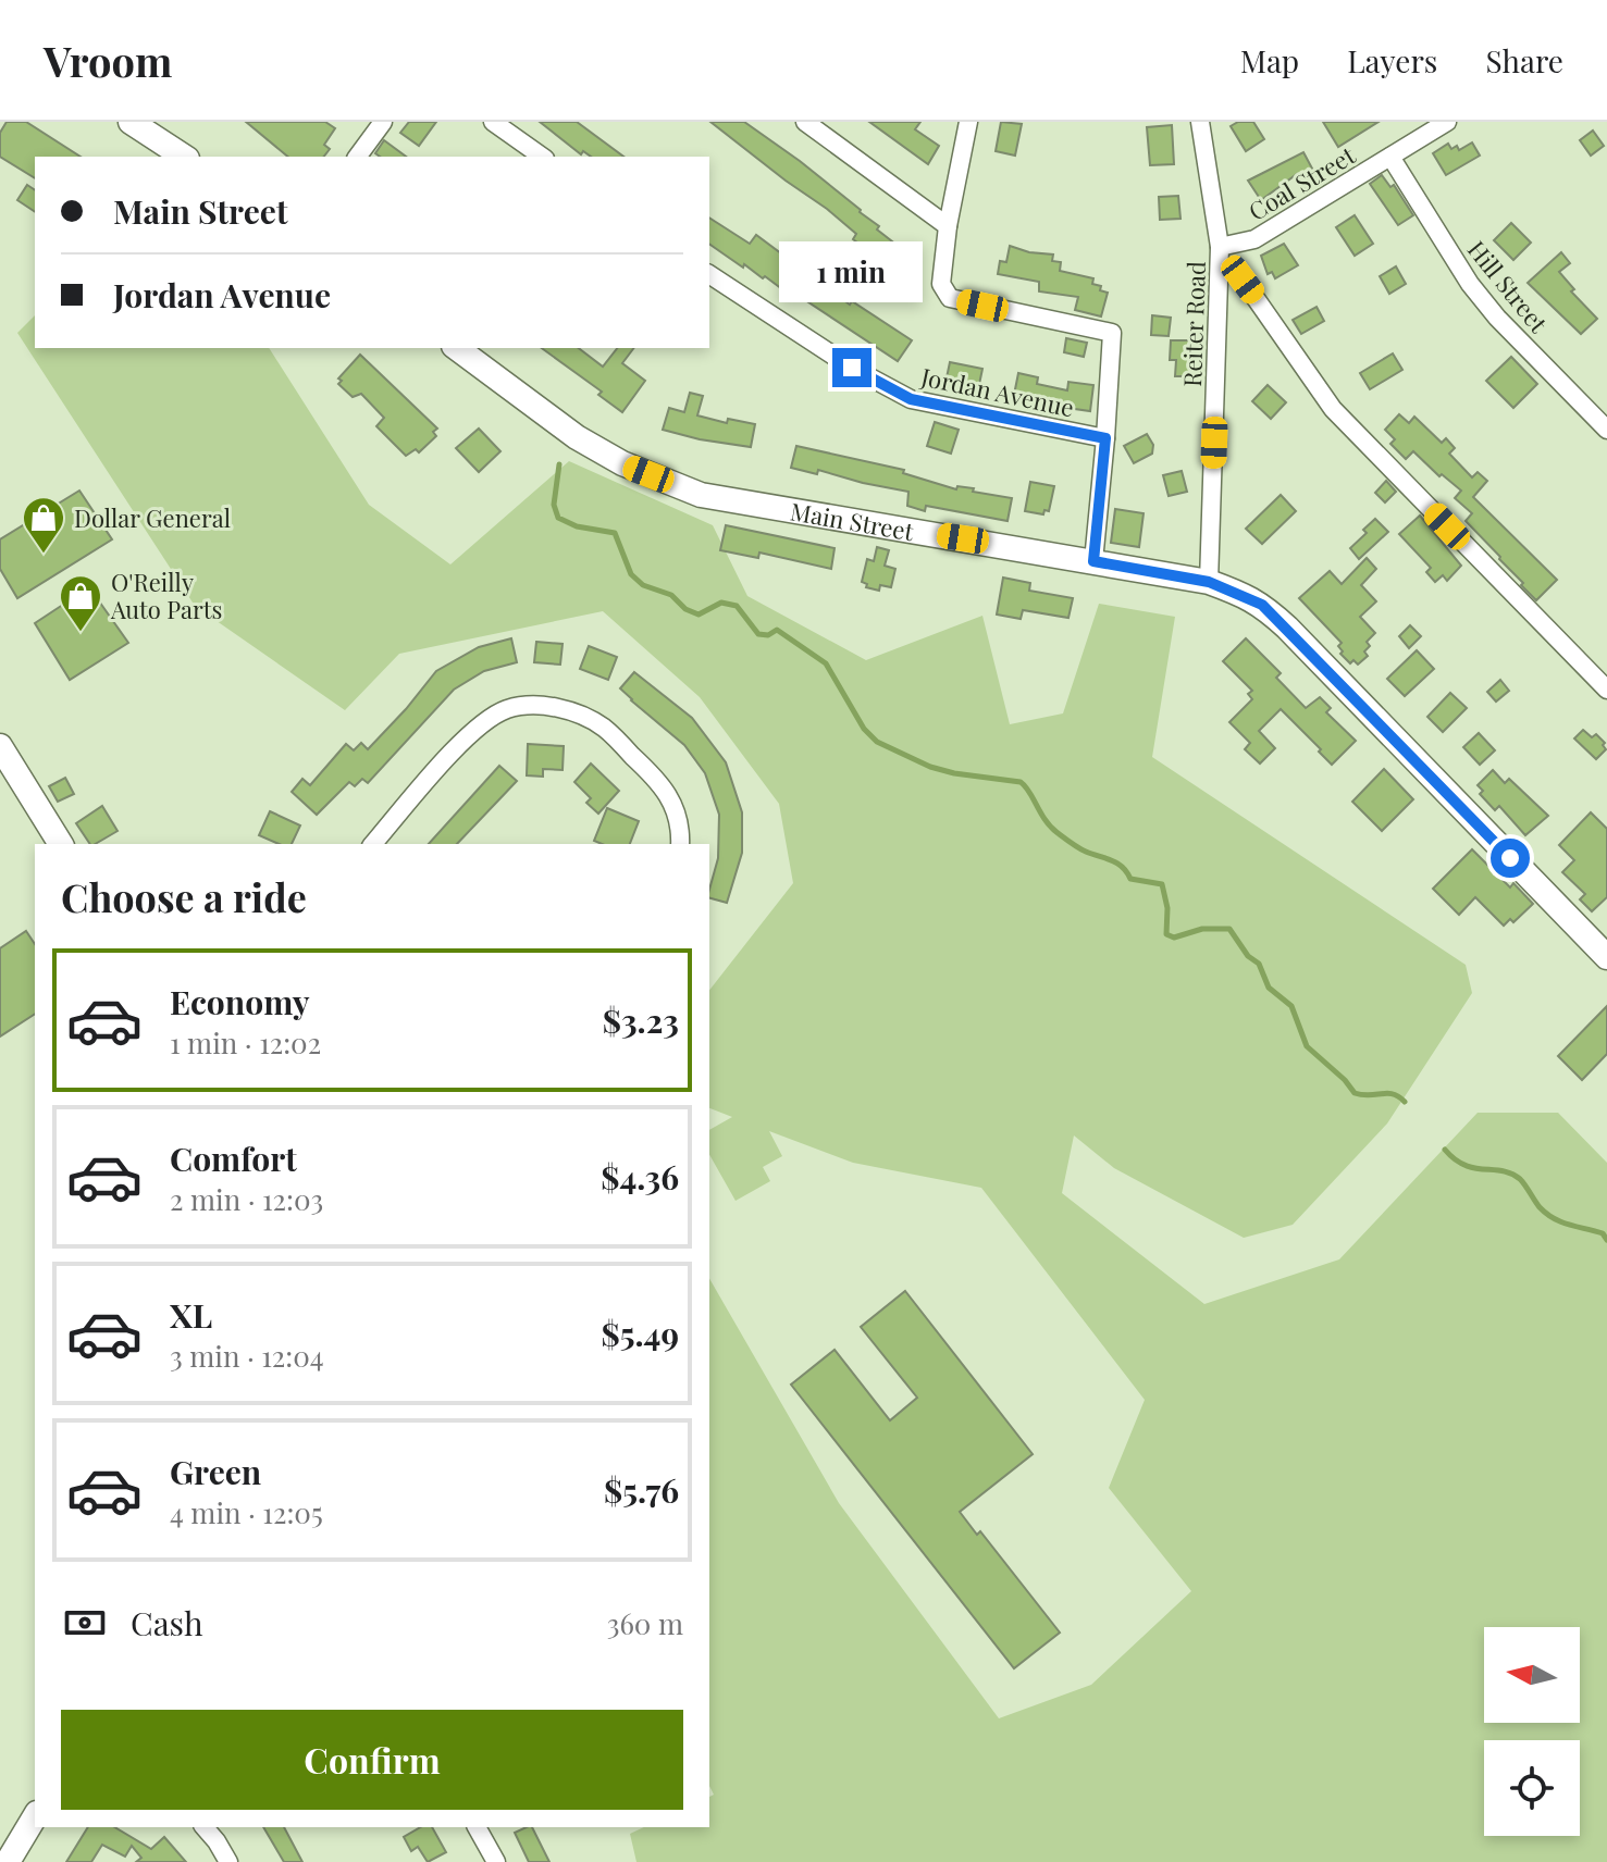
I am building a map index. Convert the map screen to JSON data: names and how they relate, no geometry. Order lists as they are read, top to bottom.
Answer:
{
  "streets": {
    "street": [
      "Coal Street",
      "Hill Street",
      "Reiter Road",
      "Jordan Avenue",
      "Main Street"
    ]
  },
  "crossings": [
    ["Coal Street", "Hill Street"],
    ["Coal Street", "Reiter Road"],
    ["Reiter Road", "Main Street"]
  ],
  "places": {
    "shop": ["Dollar General", "O'Reilly Auto Parts"]
  },
  "north": "left",
  "page": {
    "header": "Vroom",
    "nav": ["Map", "Layers", "Share"],
    "banner": ["Main Street", "Jordan Avenue"],
    "bubble": "1 min",
    "heading": "Choose a ride",
    "list": [
      {
        "name": "Economy",
        "note": "1 min · 12:02",
        "value": "$3.23"
      },
      {
        "name": "Comfort",
        "note": "2 min · 12:03",
        "value": "$4.36"
      },
      {
        "name": "XL",
        "note": "3 min · 12:04",
        "value": "$5.49"
      },
      {
        "name": "Green",
        "note": "4 min · 12:05",
        "value": "$5.76"
      }
    ],
    "pay": ["Cash", "360 m"],
    "buttons": "Confirm"
  }
}
